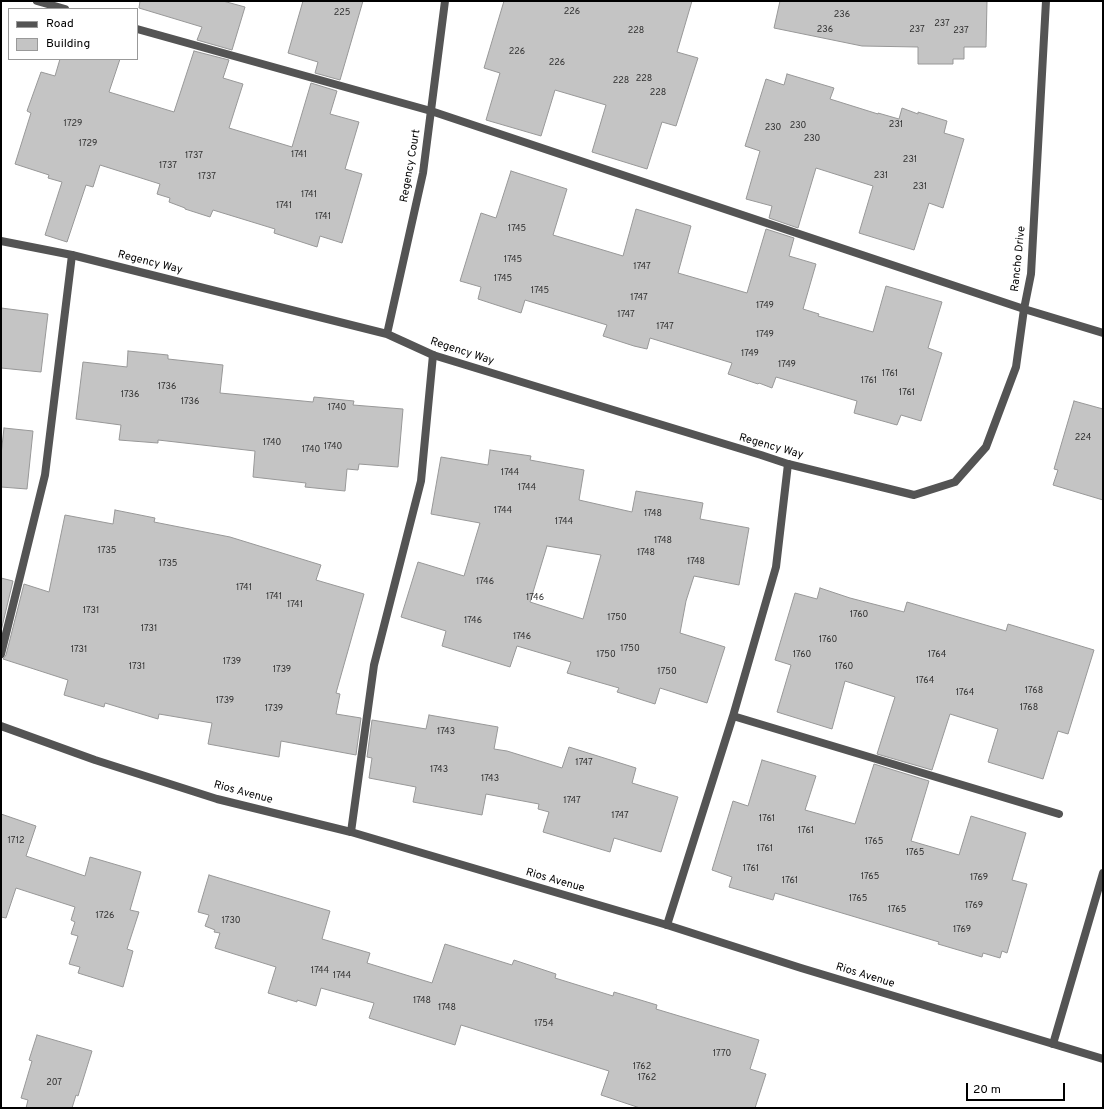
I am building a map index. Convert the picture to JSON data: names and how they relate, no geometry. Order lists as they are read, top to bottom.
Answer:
{
  "streets": {
    "street": [
      "Regency Court",
      "Rancho Drive",
      "Regency Way",
      "Rios Avenue"
    ]
  },
  "crossings": [
    ["Regency Court", "Regency Way"],
    ["Rancho Drive", "Regency Way"]
  ],
  "house_numbers": [
    "226",
    "225",
    "236",
    "237",
    "236",
    "237",
    "228",
    "237",
    "226",
    "226",
    "228",
    "228",
    "228",
    "1729",
    "231",
    "230",
    "230",
    "230",
    "1729",
    "1741",
    "1737",
    "231",
    "1737",
    "231",
    "1737",
    "231",
    "1741",
    "1741",
    "1741",
    "1745",
    "1745",
    "1747",
    "1745",
    "1745",
    "1747",
    "1749",
    "1747",
    "1747",
    "1749",
    "1749",
    "1749",
    "1761",
    "1761",
    "1736",
    "1761",
    "1736",
    "1736",
    "1740",
    "224",
    "1740",
    "1740",
    "1740",
    "1744",
    "1744",
    "1744",
    "1748",
    "1744",
    "1748",
    "1735",
    "1748",
    "1748",
    "1735",
    "1746",
    "1741",
    "1741",
    "1746",
    "1741",
    "1731",
    "1760",
    "1750",
    "1746",
    "1731",
    "1746",
    "1760",
    "1750",
    "1731",
    "1750",
    "1760",
    "1764",
    "1739",
    "1731",
    "1760",
    "1739",
    "1750",
    "1764",
    "1768",
    "1764",
    "1739",
    "1768",
    "1739",
    "1743",
    "1747",
    "1743",
    "1743",
    "1747",
    "1747",
    "1761",
    "1761",
    "1712",
    "1765",
    "1761",
    "1765",
    "1761",
    "1765",
    "1769",
    "1761",
    "1765",
    "1769",
    "1765",
    "1726",
    "1730",
    "1769",
    "1744",
    "1744",
    "1748",
    "1748",
    "1754",
    "1770",
    "1762",
    "1762",
    "207"
  ],
  "legend": ["Road", "Building"],
  "scale_bar": "20 m"
}
